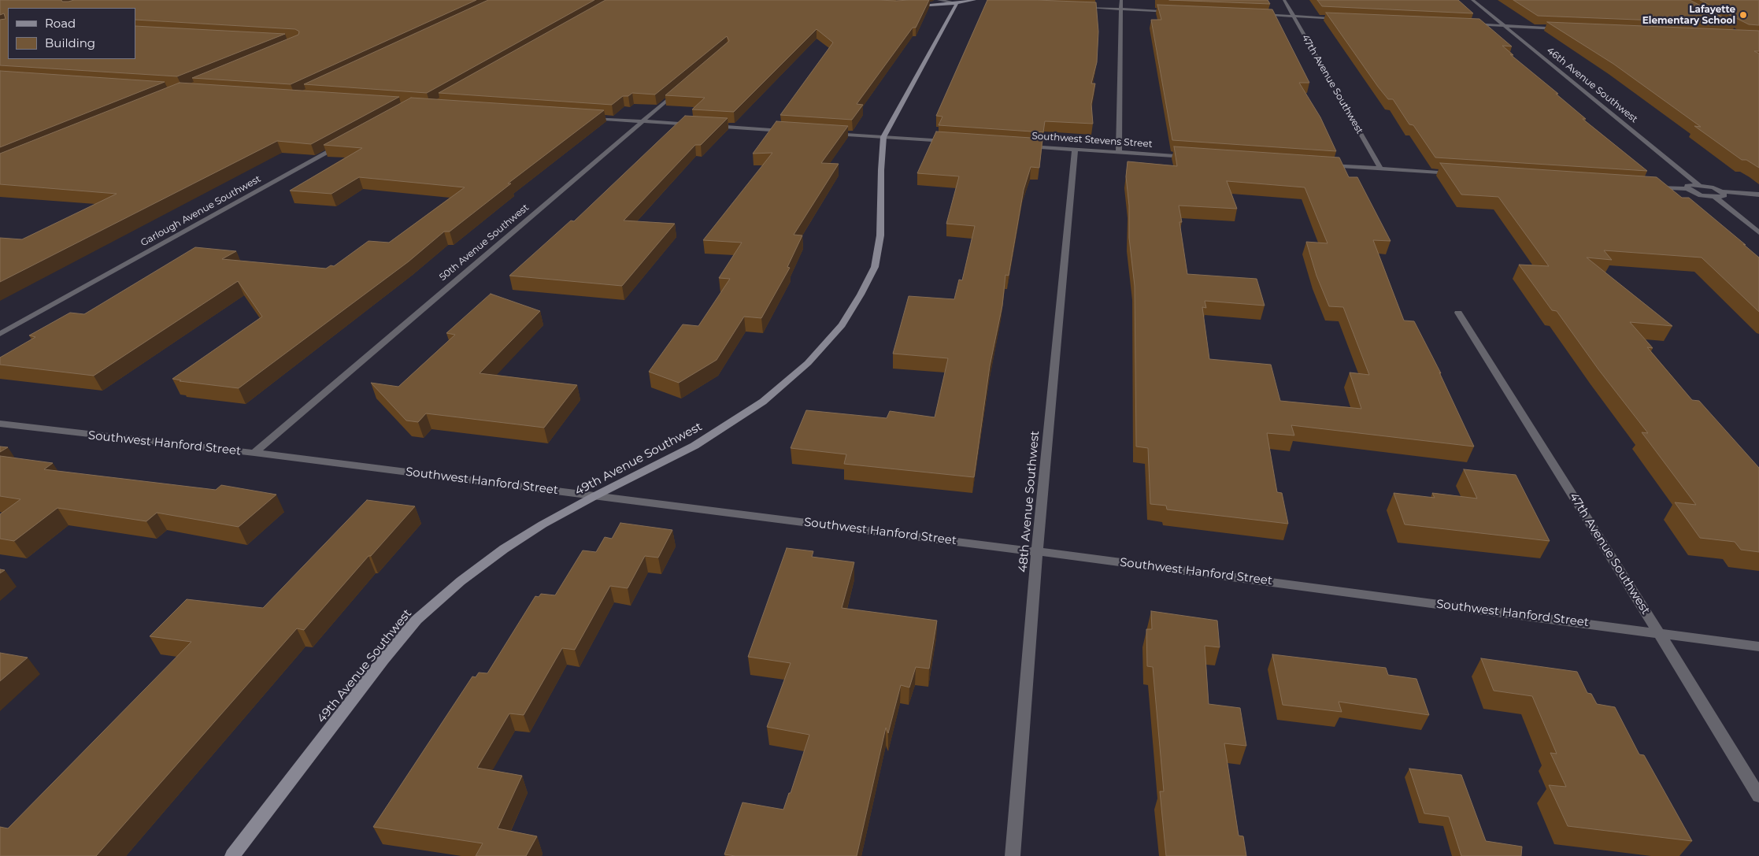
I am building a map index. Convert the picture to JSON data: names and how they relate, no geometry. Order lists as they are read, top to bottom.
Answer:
{
  "streets": {
    "street": [
      "47th Avenue Southwest",
      "46th Avenue Southwest",
      "Southwest Stevens Street",
      "Garlough Avenue Southwest",
      "50th Avenue Southwest",
      "Southwest Hanford Street",
      "49th Avenue Southwest",
      "48th Avenue Southwest"
    ]
  },
  "crossings": [
    ["47th Avenue Southwest", "Southwest Hanford Street"],
    ["Southwest Stevens Street", "48th Avenue Southwest"],
    ["50th Avenue Southwest", "Southwest Hanford Street"],
    ["Southwest Hanford Street", "49th Avenue Southwest"],
    ["Southwest Hanford Street", "48th Avenue Southwest"]
  ],
  "places": ["Lafayette Elementary School"],
  "legend": ["Road", "Building"]
}
